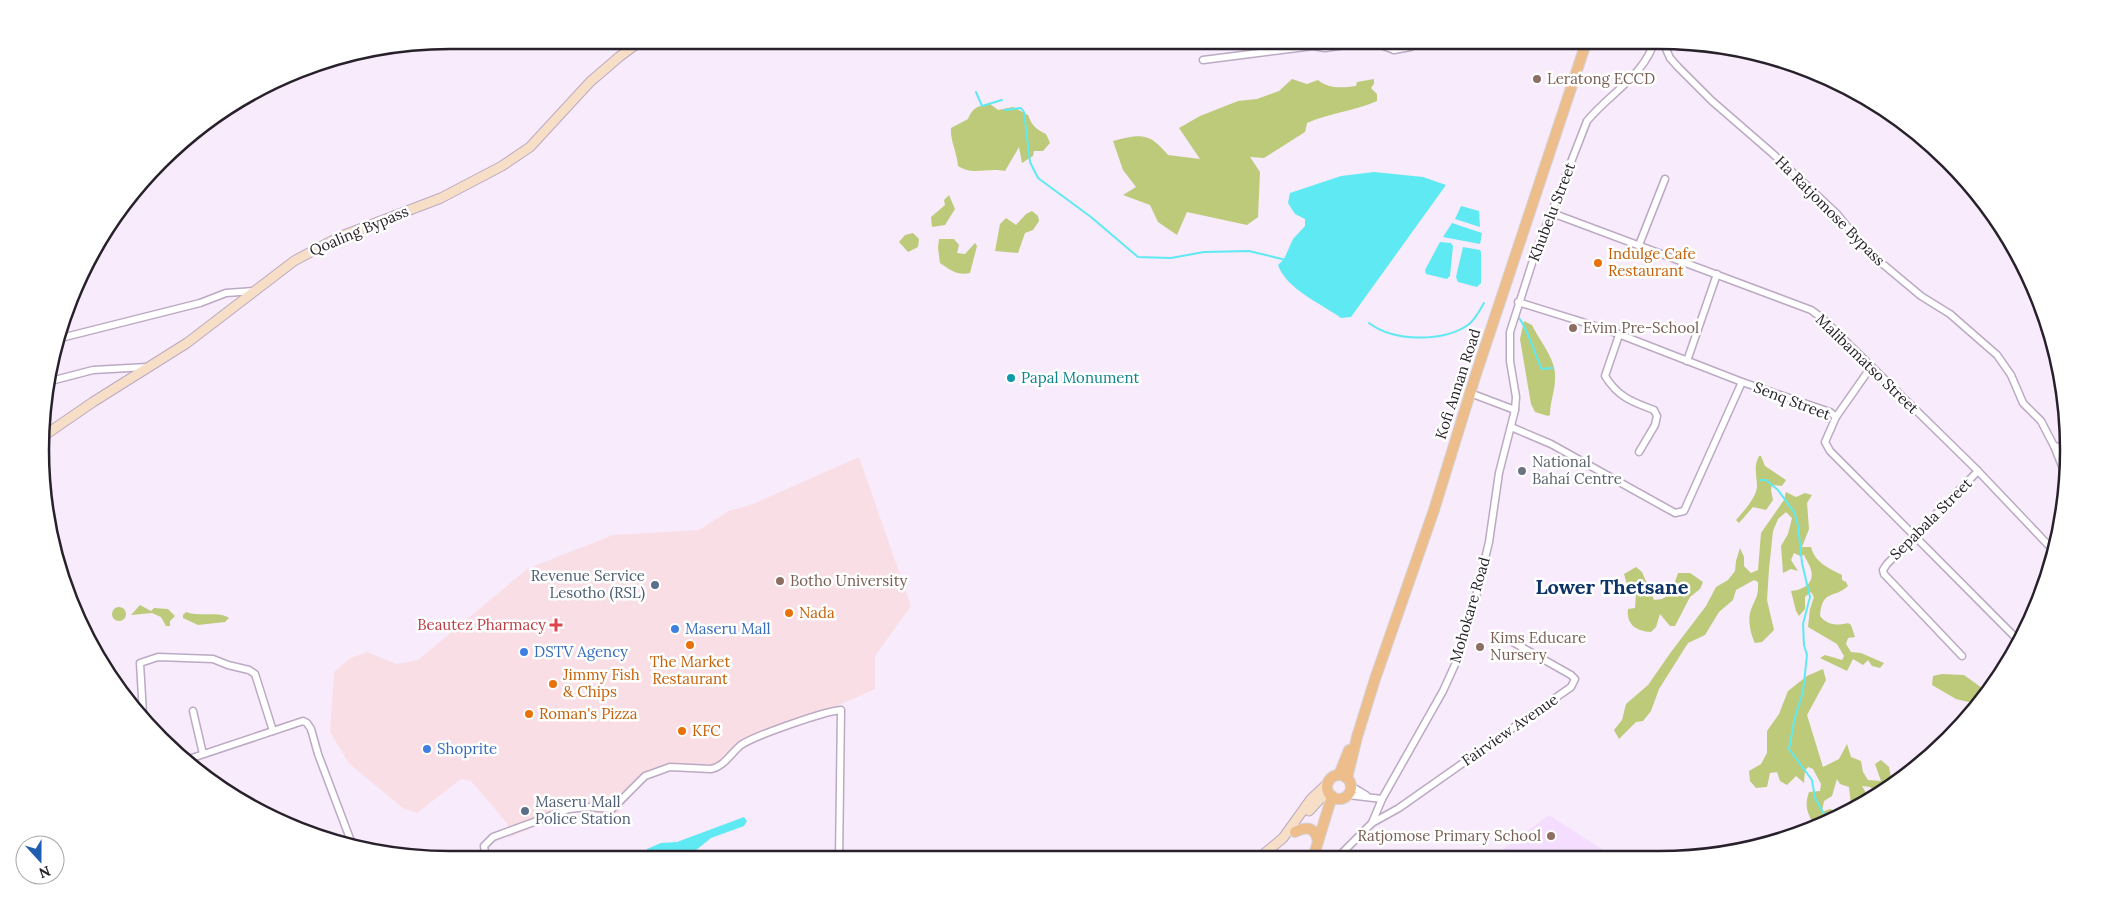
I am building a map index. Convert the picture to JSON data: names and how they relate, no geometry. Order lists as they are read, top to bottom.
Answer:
{
  "streets": {
    "main road": ["Qoaling Bypass", "Kofi Annan Road"],
    "street": [
      "Ha Ratjomose Bypass",
      "Khubelu Street",
      "Malibamatso Street",
      "Senq Street",
      "Sepabala Street",
      "Mohokare Road",
      "Fairview Avenue"
    ]
  },
  "crossings": [
    ["Khubelu Street", "Malibamatso Street"],
    ["Khubelu Street", "Senq Street"],
    ["Khubelu Street", "Mohokare Road"],
    ["Malibamatso Street", "Sepabala Street"],
    ["Senq Street", "Sepabala Street"],
    ["Mohokare Road", "Fairview Avenue"]
  ],
  "districts": ["Lower Thetsane"],
  "places": {
    "other": [
      "Leratong ECCD",
      "Indulge Cafe Restaurant",
      "Evim Pre-School",
      "Papal Monument",
      "National Bahaí Centre",
      "Botho University",
      "Revenue Service Lesotho (RSL)",
      "Nada",
      "Maseru Mall",
      "The Market Restaurant",
      "Kims Educare Nursery",
      "DSTV Agency",
      "Jimmy Fish & Chips",
      "Roman's Pizza",
      "KFC",
      "Shoprite",
      "Maseru Mall Police Station",
      "Ratjomose Primary School"
    ],
    "health": ["Beautez Pharmacy"]
  },
  "north": "bottom"
}
